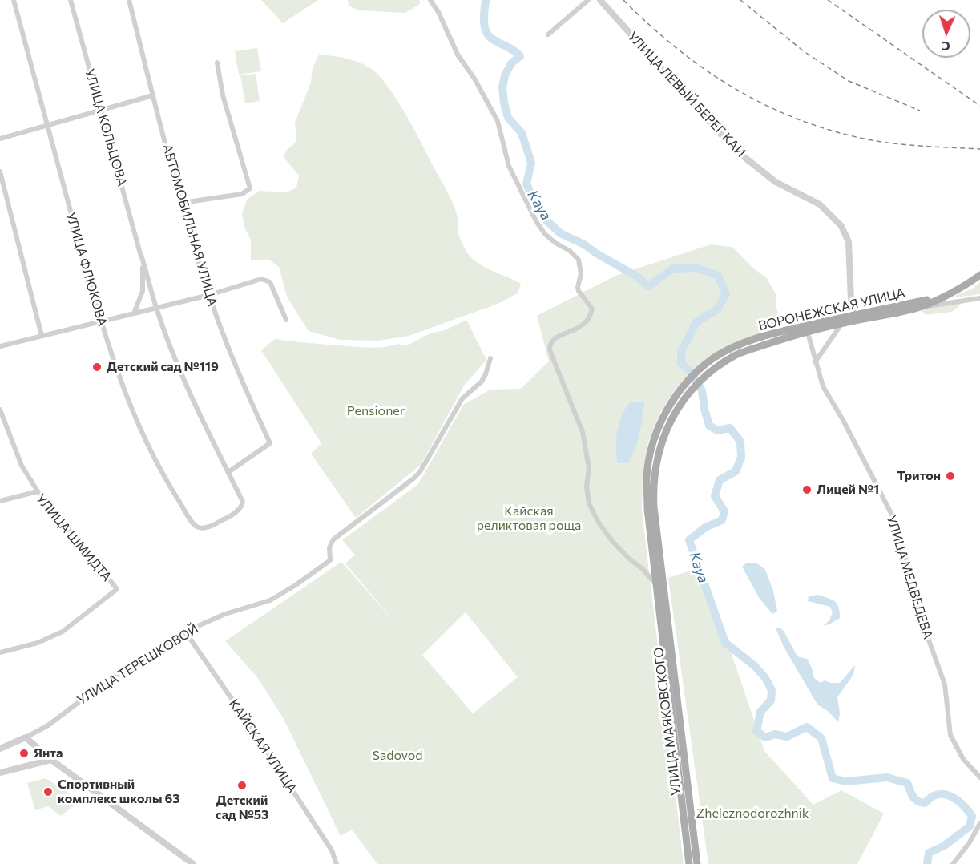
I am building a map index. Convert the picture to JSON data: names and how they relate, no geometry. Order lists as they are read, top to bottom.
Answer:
{
  "streets": {
    "main road": ["ВОРОНЕЖСКАЯ УЛИЦА", "УЛИЦА МАЯКОВСКОГО"],
    "street": [
      "УЛИЦА ЛЕВЫЙ БЕРЕГ КАИ",
      "УЛИЦА КОЛЬЦОВА",
      "АВТОМОБИЛЬНАЯ УЛИЦА",
      "УЛИЦА ФЛЮКОВА",
      "УЛИЦА ШМИДТА",
      "УЛИЦА МЕДВЕДЕВА",
      "УЛИЦА ТЕРЕШКОВОЙ",
      "КАЙСКАЯ УЛИЦА"
    ]
  },
  "crossings": [
    ["УЛИЦА ЛЕВЫЙ БЕРЕГ КАИ", "ВОРОНЕЖСКАЯ УЛИЦА"],
    ["УЛИЦА КОЛЬЦОВА", "АВТОМОБИЛЬНАЯ УЛИЦА"],
    ["УЛИЦА КОЛЬЦОВА", "УЛИЦА ФЛЮКОВА"],
    ["ВОРОНЕЖСКАЯ УЛИЦА", "УЛИЦА МЕДВЕДЕВА"],
    ["ВОРОНЕЖСКАЯ УЛИЦА", "УЛИЦА МАЯКОВСКОГО"],
    ["УЛИЦА ТЕРЕШКОВОЙ", "КАЙСКАЯ УЛИЦА"]
  ],
  "water": ["Kaya"],
  "parks": [
    "Pensioner",
    "Кайская реликтовая роща",
    "Sadovod",
    "Zheleznodorozhnik"
  ],
  "places": [
    "Детский сад №119",
    "Тритон",
    "Лицей №1",
    "Янта",
    "Детский сад №53",
    "Спортивный комплекс школы 63"
  ],
  "north": "bottom"
}
